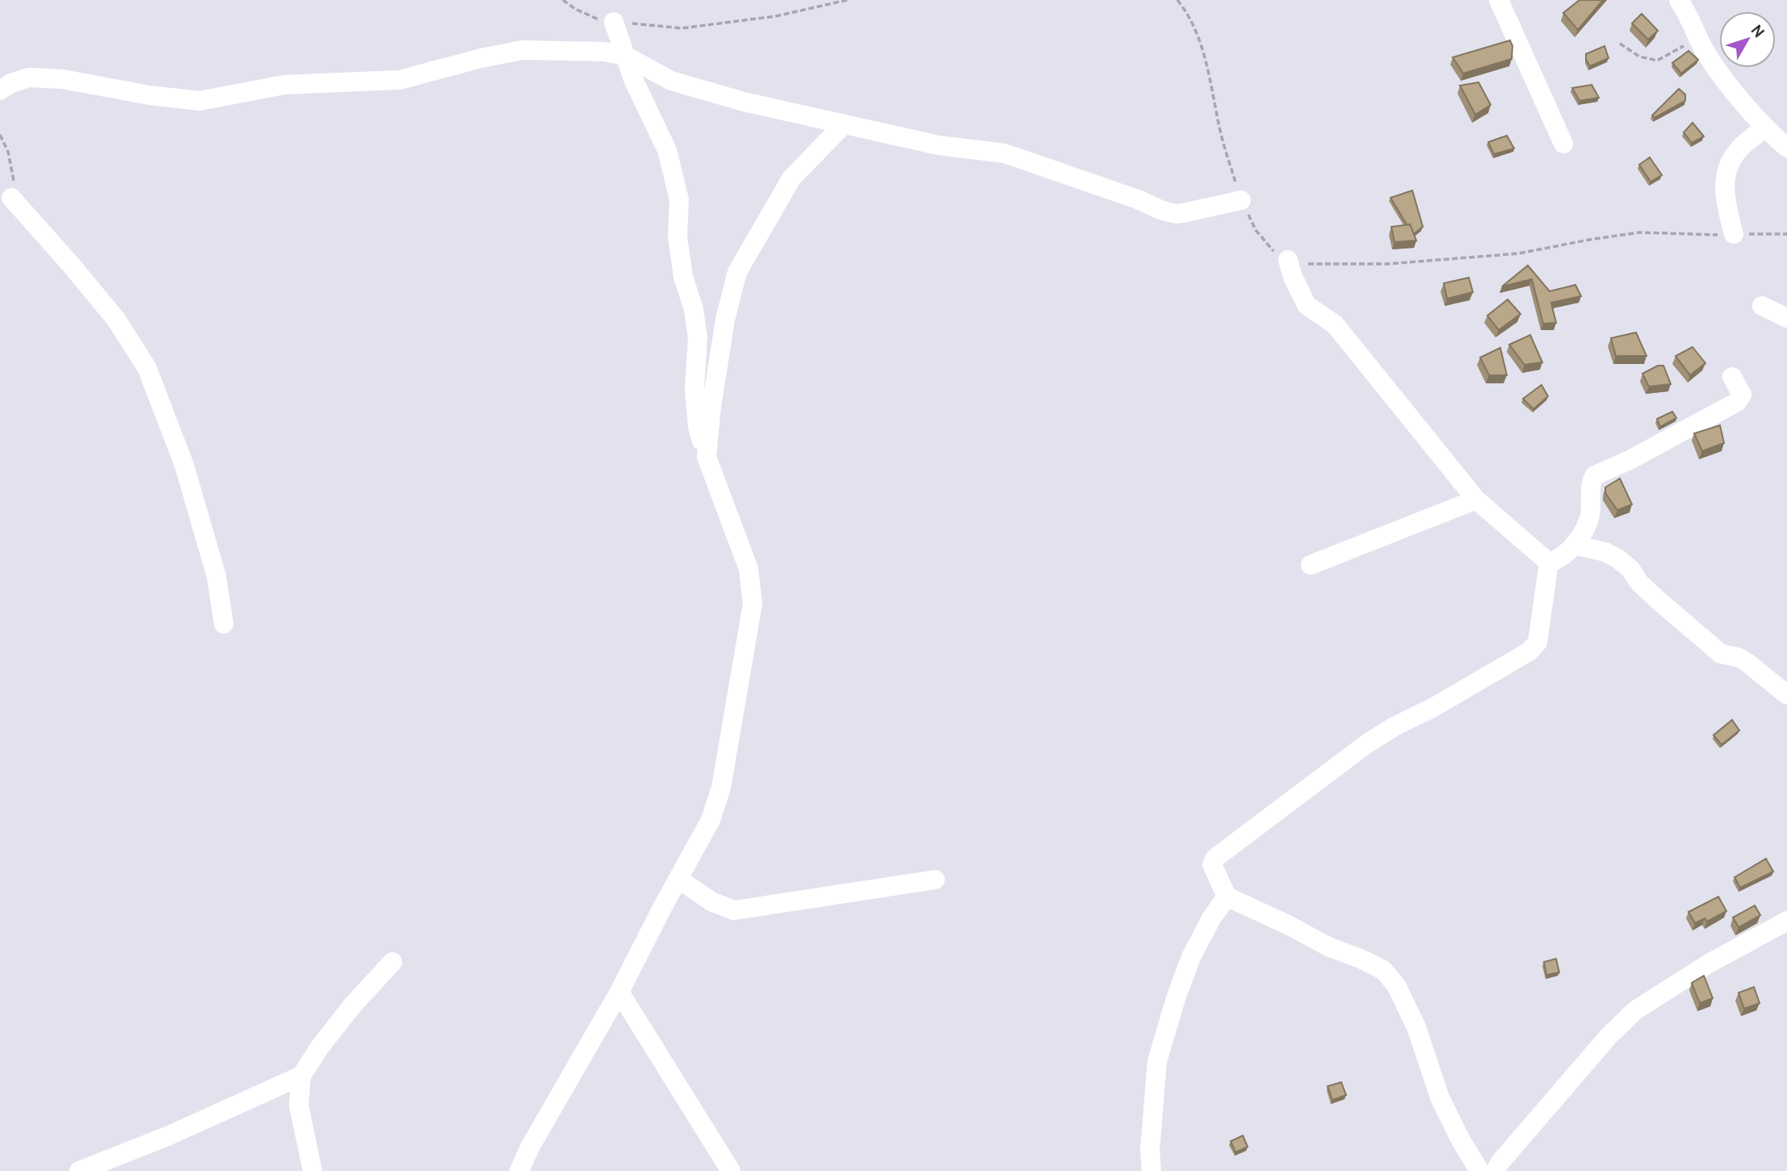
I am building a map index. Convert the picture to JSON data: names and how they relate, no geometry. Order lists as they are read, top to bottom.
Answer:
{
  "north": "top right"
}
